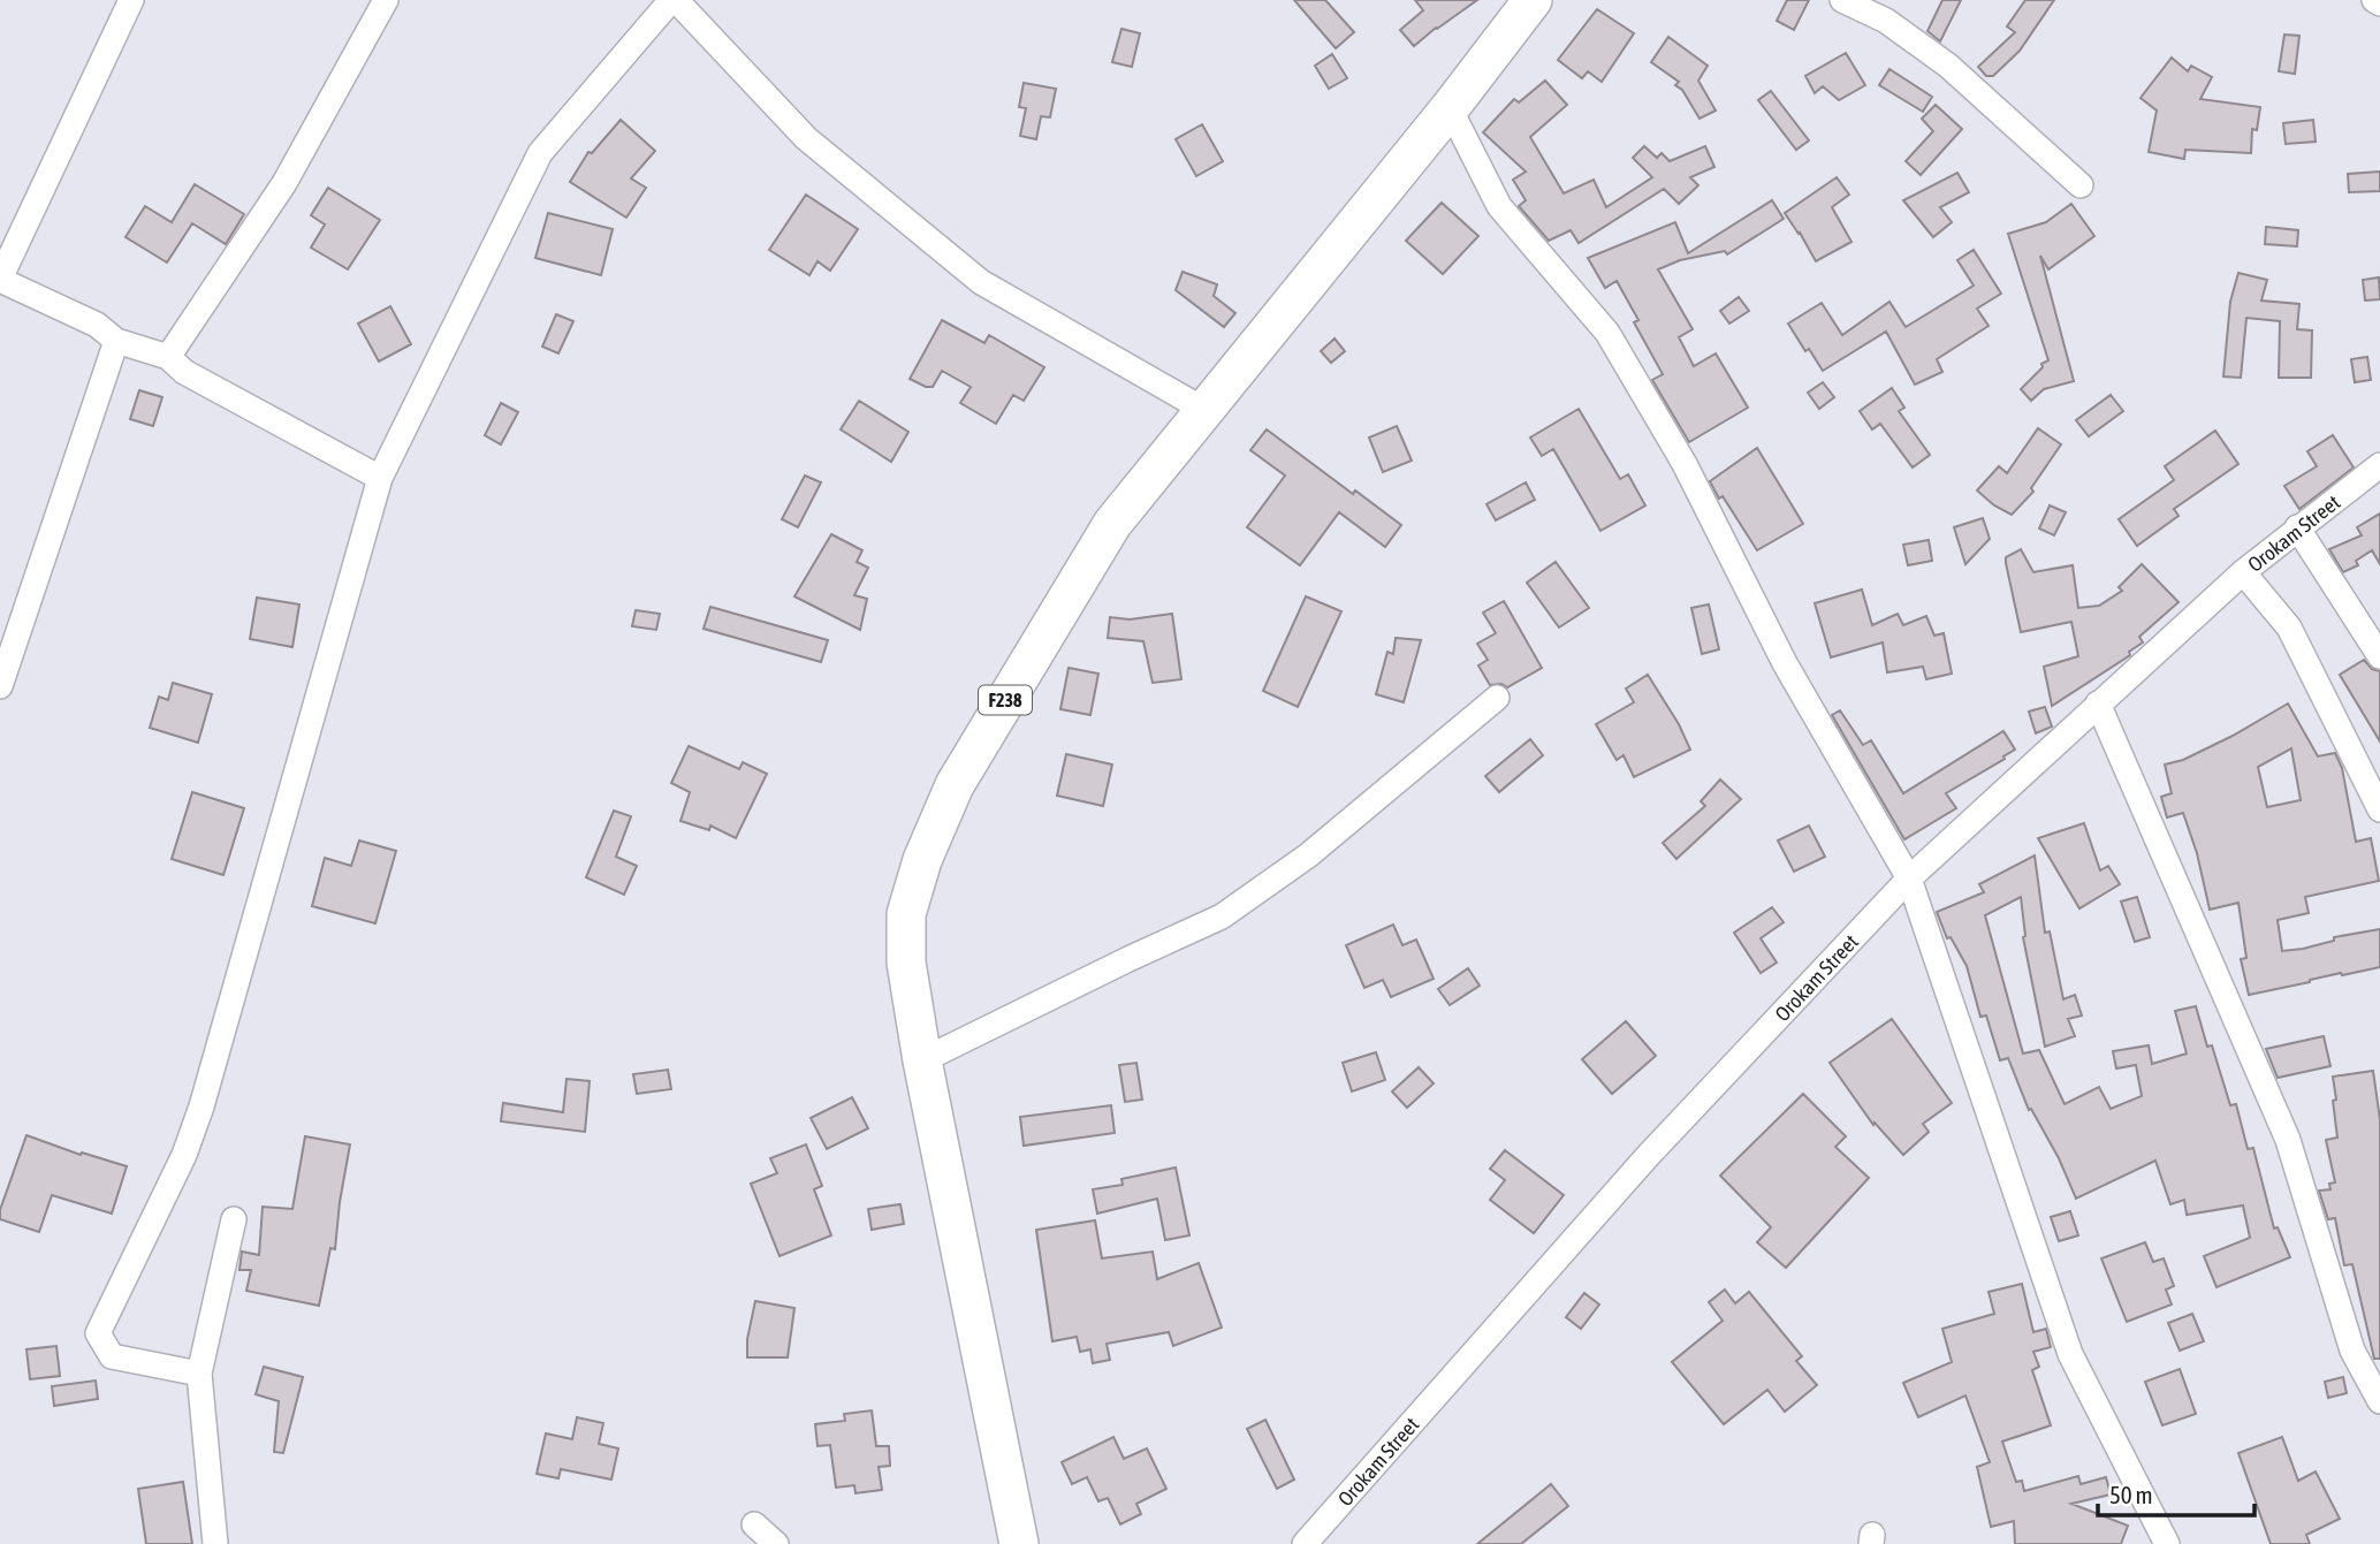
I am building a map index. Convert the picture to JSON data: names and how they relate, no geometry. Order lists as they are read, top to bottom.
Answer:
{
  "streets": {
    "main road": ["F238"],
    "street": ["Orokam Street"]
  },
  "scale_bar": "50 m"
}
